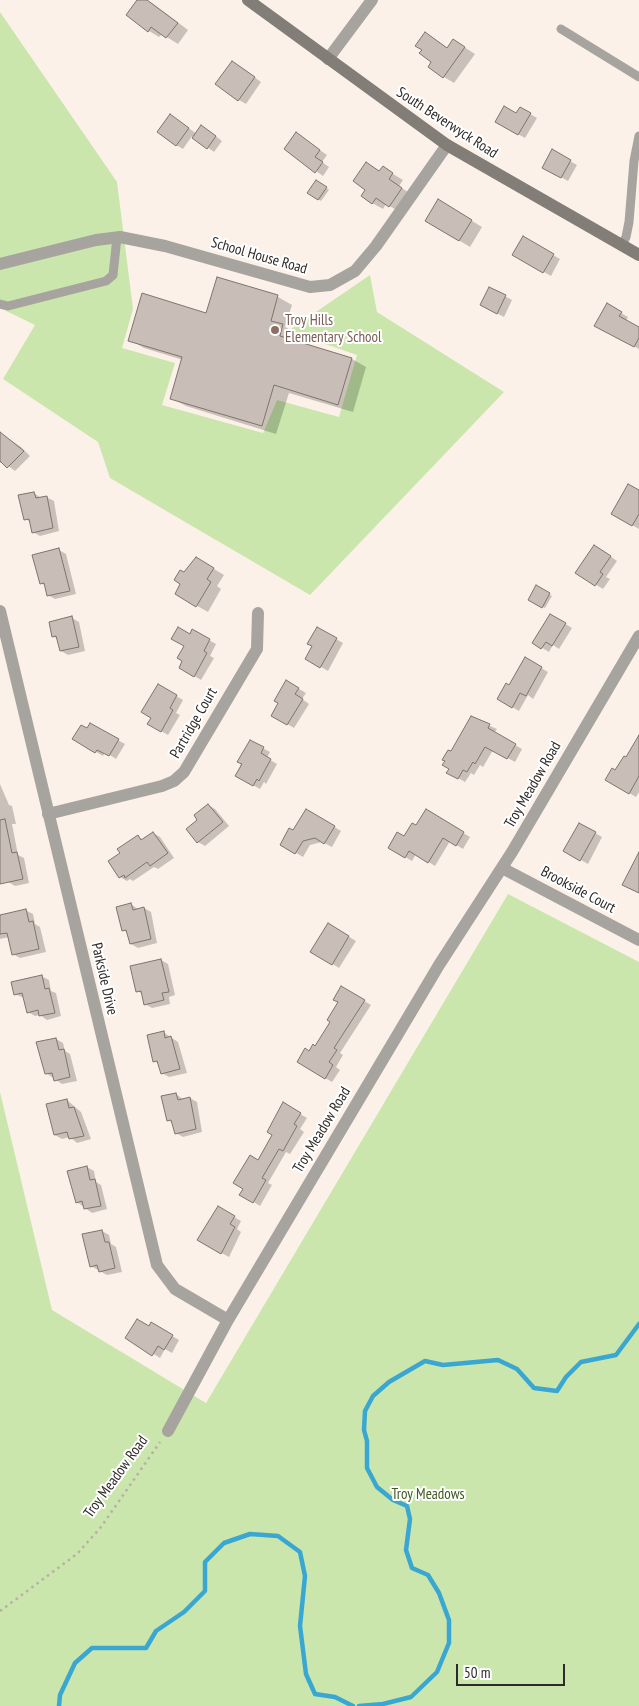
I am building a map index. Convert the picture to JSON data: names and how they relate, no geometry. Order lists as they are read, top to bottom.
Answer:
{
  "streets": {
    "main road": ["South Beverwyck Road"],
    "street": [
      "School House Road",
      "Partridge Court",
      "Troy Meadow Road",
      "Brookside Court",
      "Parkside Drive"
    ]
  },
  "crossings": [
    ["South Beverwyck Road", "School House Road"],
    ["Partridge Court", "Parkside Drive"],
    ["Troy Meadow Road", "Brookside Court"],
    ["Troy Meadow Road", "Parkside Drive"]
  ],
  "parks": ["Troy Meadows"],
  "places": ["Troy Hills Elementary School"],
  "scale_bar": "50 m"
}
